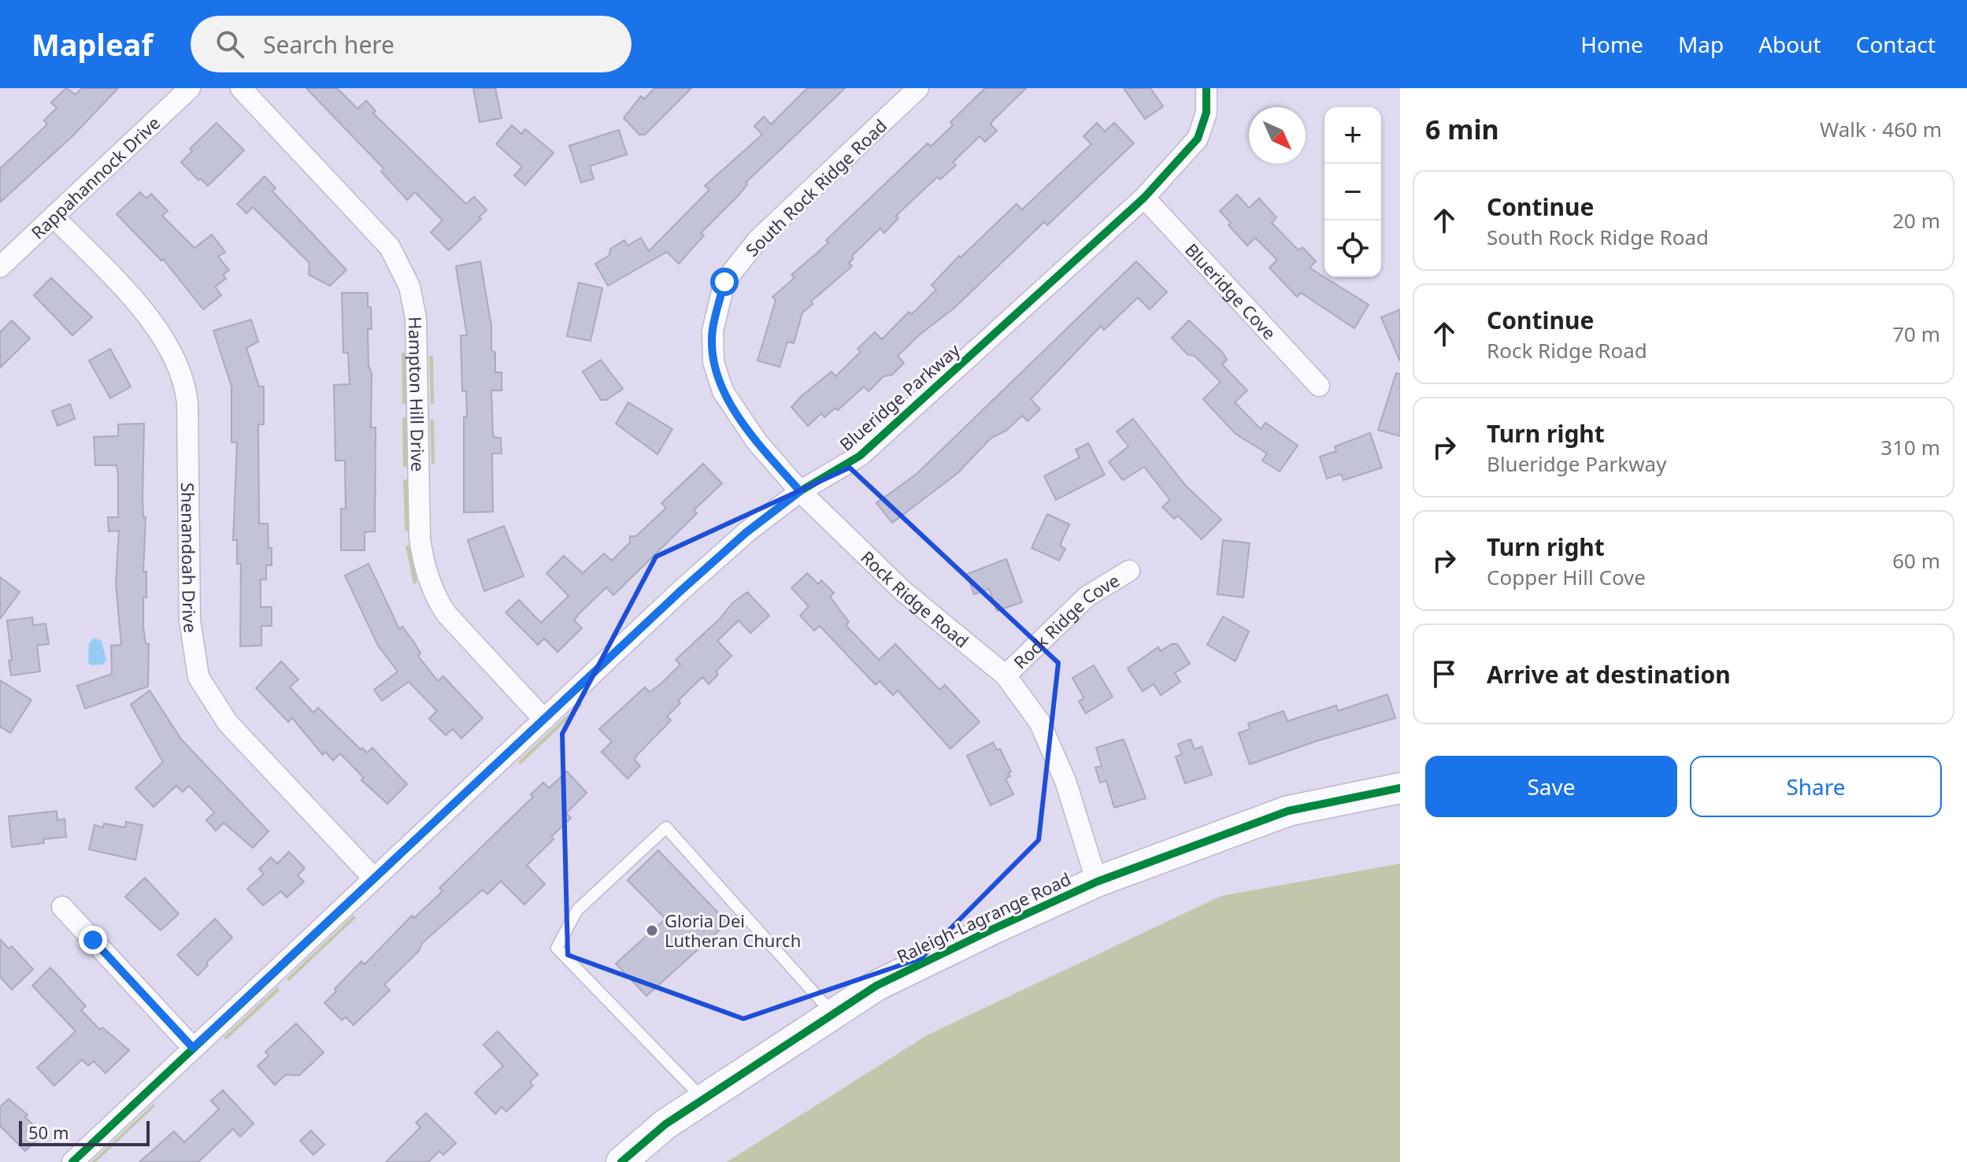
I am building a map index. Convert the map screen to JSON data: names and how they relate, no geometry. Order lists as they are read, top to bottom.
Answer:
{
  "streets": {
    "main road": ["Raleigh-Lagrange Road"],
    "street": [
      "Rappahannock Drive",
      "South Rock Ridge Road",
      "Blueridge Cove",
      "Hampton Hill Drive",
      "Blueridge Parkway",
      "Shenandoah Drive",
      "Rock Ridge Road",
      "Rock Ridge Cove"
    ]
  },
  "crossings": [
    ["Rappahannock Drive", "Shenandoah Drive"],
    ["South Rock Ridge Road", "Rock Ridge Road"],
    ["Blueridge Cove", "Blueridge Parkway"],
    ["Hampton Hill Drive", "Blueridge Parkway"],
    ["Blueridge Parkway", "Shenandoah Drive"],
    ["Blueridge Parkway", "Rock Ridge Road"],
    ["Rock Ridge Road", "Rock Ridge Cove"],
    ["Rock Ridge Road", "Raleigh-Lagrange Road"]
  ],
  "places": ["Gloria Dei Lutheran Church"],
  "scale_bar": "50 m",
  "north": "bottom right",
  "page": {
    "header": "Mapleaf",
    "search": "Search here",
    "nav": [
      "Home",
      "Map",
      "About",
      "Contact"
    ],
    "heading": ["6 min", "Walk · 460 m"],
    "map_buttons": ["+", "−"],
    "list": [
      ["Continue", "South Rock Ridge Road", "20 m"],
      ["Continue", "Rock Ridge Road", "70 m"],
      ["Turn right", "Blueridge Parkway", "310 m"],
      ["Turn right", "Copper Hill Cove", "60 m"],
      "Arrive at destination"
    ],
    "buttons": ["Save", "Share"],
    "scale": "50 m"
  }
}
